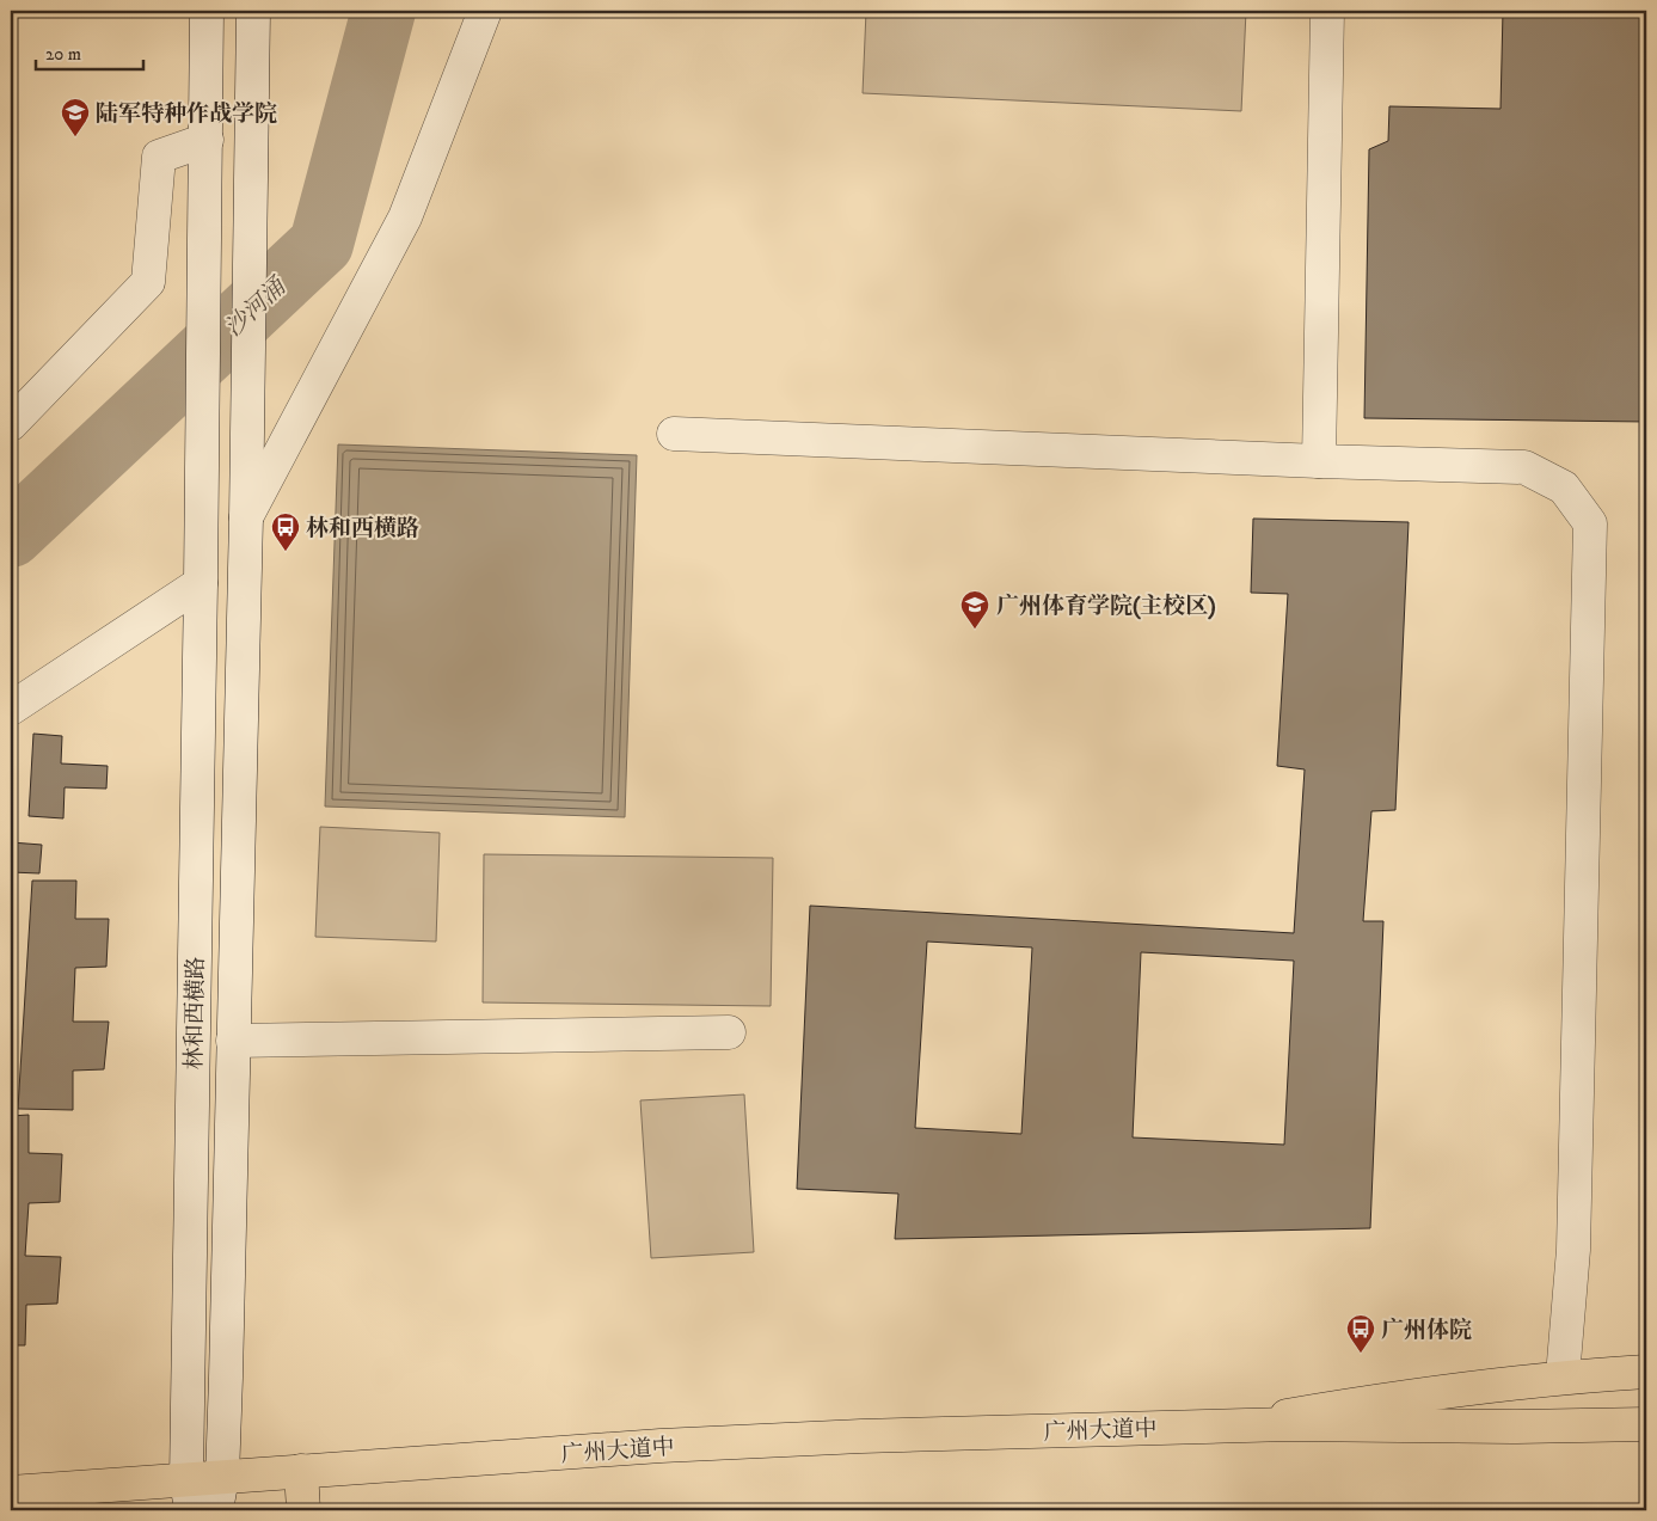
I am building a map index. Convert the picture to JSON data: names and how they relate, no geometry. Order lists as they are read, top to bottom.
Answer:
{
  "streets": {
    "main road": ["广州大道中"],
    "street": ["林和西横路"]
  },
  "crossings": [
    ["林和西横路", "广州大道中"]
  ],
  "water": ["沙河涌"],
  "places": {
    "school or university": ["陆军特种作战学院", "广州体育学院(主校区)"],
    "bus stop": ["林和西横路", "广州体院"]
  },
  "scale_bar": "20 m"
}
